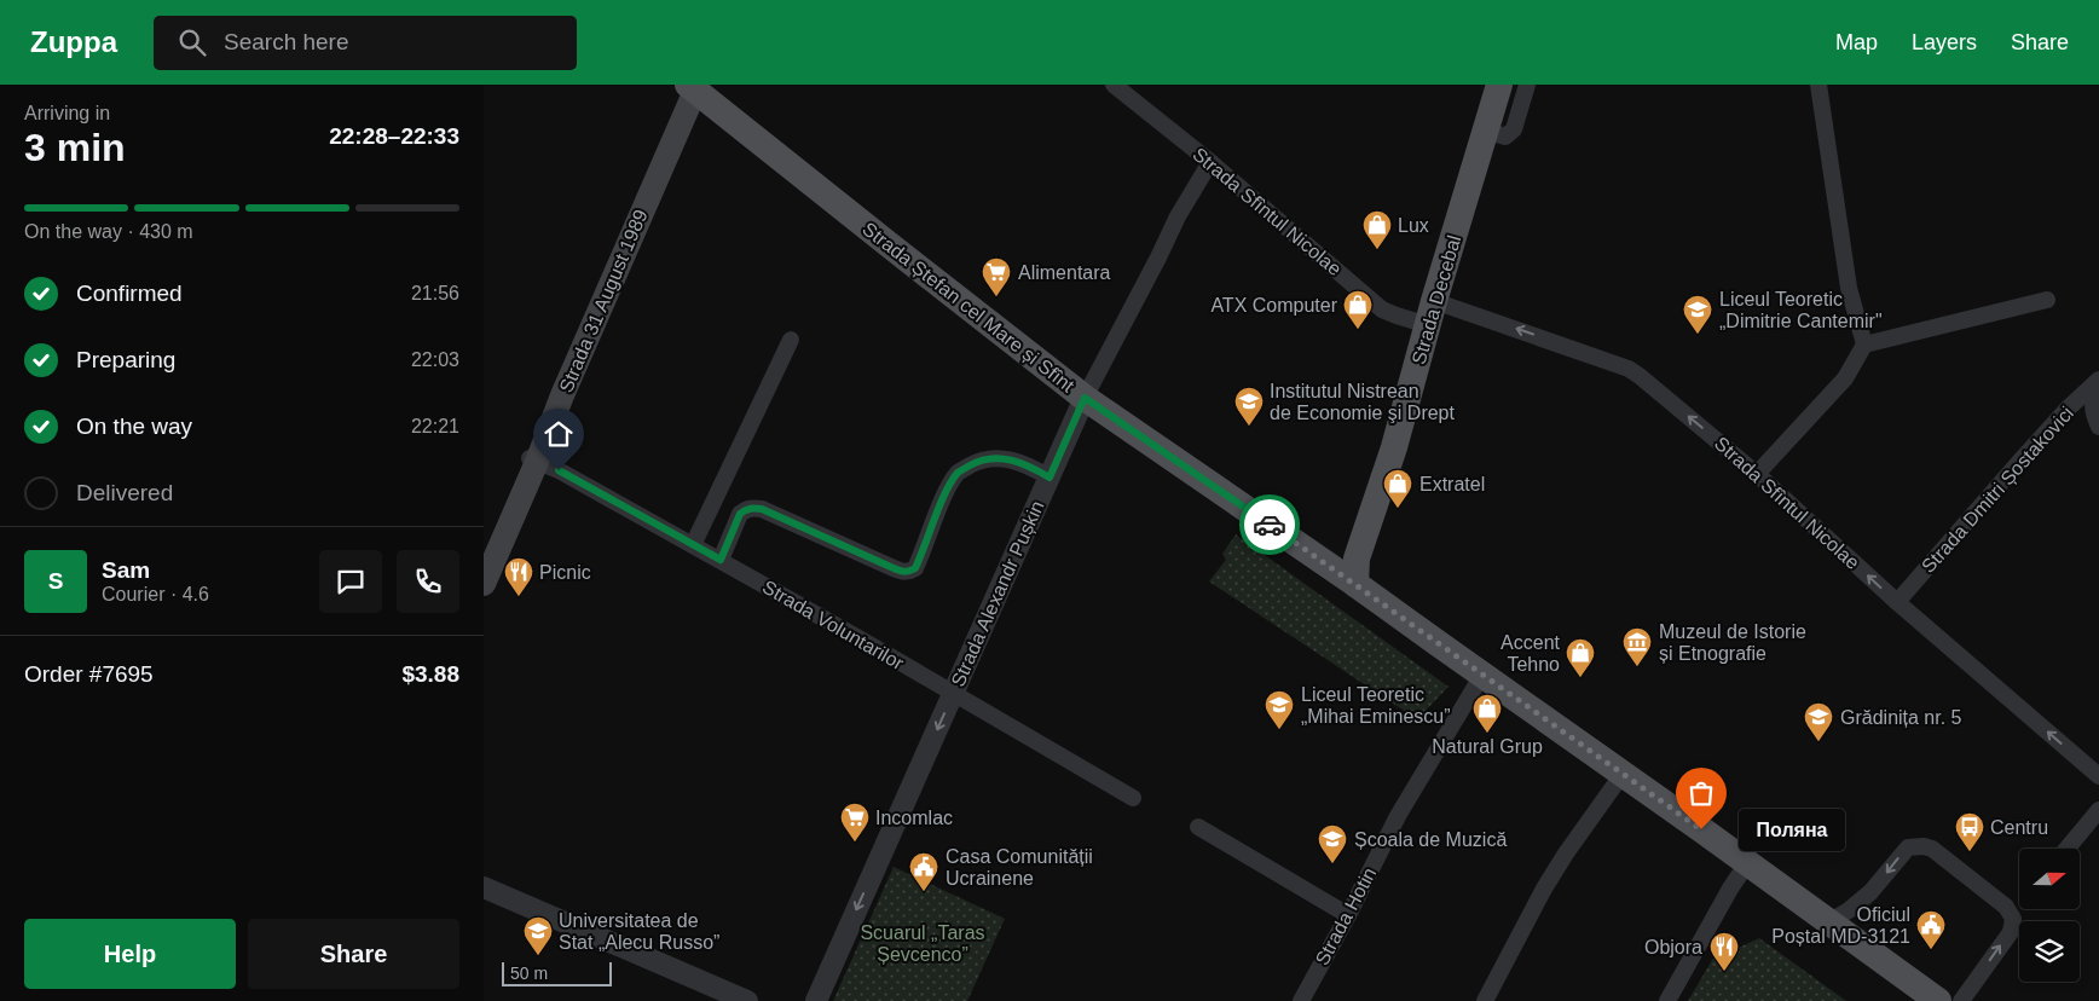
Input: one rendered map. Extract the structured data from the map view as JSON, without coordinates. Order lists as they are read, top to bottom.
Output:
{
  "streets": {
    "main road": ["Strada Decebal", "Strada 31 August 1989", "Strada Ștefan cel Mare și Sfînt"],
    "street": [
      "Strada Sfîntul Nicolae",
      "Strada Dmitri Șostakovici",
      "Strada Alexandr Pușkin",
      "Strada Voluntarilor",
      "Strada Hotin"
    ]
  },
  "crossings": [
    ["Strada Sfîntul Nicolae", "Strada Decebal"],
    ["Strada Sfîntul Nicolae", "Strada Dmitri Șostakovici"],
    ["Strada Sfîntul Nicolae", "Strada Alexandr Pușkin"],
    ["Strada Decebal", "Strada Ștefan cel Mare și Sfînt"],
    ["Strada 31 August 1989", "Strada Ștefan cel Mare și Sfînt"],
    ["Strada 31 August 1989", "Strada Voluntarilor"],
    ["Strada Ștefan cel Mare și Sfînt", "Strada Alexandr Pușkin"],
    ["Strada Ștefan cel Mare și Sfînt", "Strada Hotin"],
    ["Strada Alexandr Pușkin", "Strada Voluntarilor"]
  ],
  "one_way": ["Strada Sfîntul Nicolae", "Strada Alexandr Pușkin"],
  "parks": ["Scuarul „Taras Șevcenco”"],
  "places": {
    "shop": [
      "Lux",
      "ATX Computer",
      "Extratel",
      "Accent Tehno",
      "Natural Grup"
    ],
    "supermarket": ["Alimentara", "Incomlac"],
    "school or university": [
      "Liceul Teoretic „Dimitrie Cantemir\"",
      "Institutul Nistrean de Economie şi Drept",
      "Liceul Teoretic „Mihai Eminescu”",
      "Grădinița nr. 5",
      "Școala de Muzică",
      "Universitatea de Stat „Alecu Russo”"
    ],
    "restaurant": ["Picnic", "Objora"],
    "museum": ["Muzeul de Istorie și Etnografie"],
    "other": ["Поляна"],
    "bus stop": ["Centru"],
    "public building": ["Casa Comunității Ucrainene", "Oficiul Poștal MD-3121"]
  },
  "scale_bar": "50 m",
  "north": "right",
  "page": {
    "header": "Zuppa",
    "search": "Search here",
    "nav": ["Map", "Layers", "Share"],
    "heading": ["3 min", "Arriving in", "22:28–22:33"],
    "panel": [
      "Sam",
      "Courier · 4.6",
      "Order #7695",
      "$3.88"
    ],
    "bar": "On the way · 430 m",
    "list": [
      ["Confirmed", "21:56"],
      ["Preparing", "22:03"],
      ["On the way", "22:21"],
      "Delivered"
    ],
    "round": "S",
    "bubble": "Поляна",
    "buttons": ["Help", "Share"],
    "scale": "50 m"
  }
}
